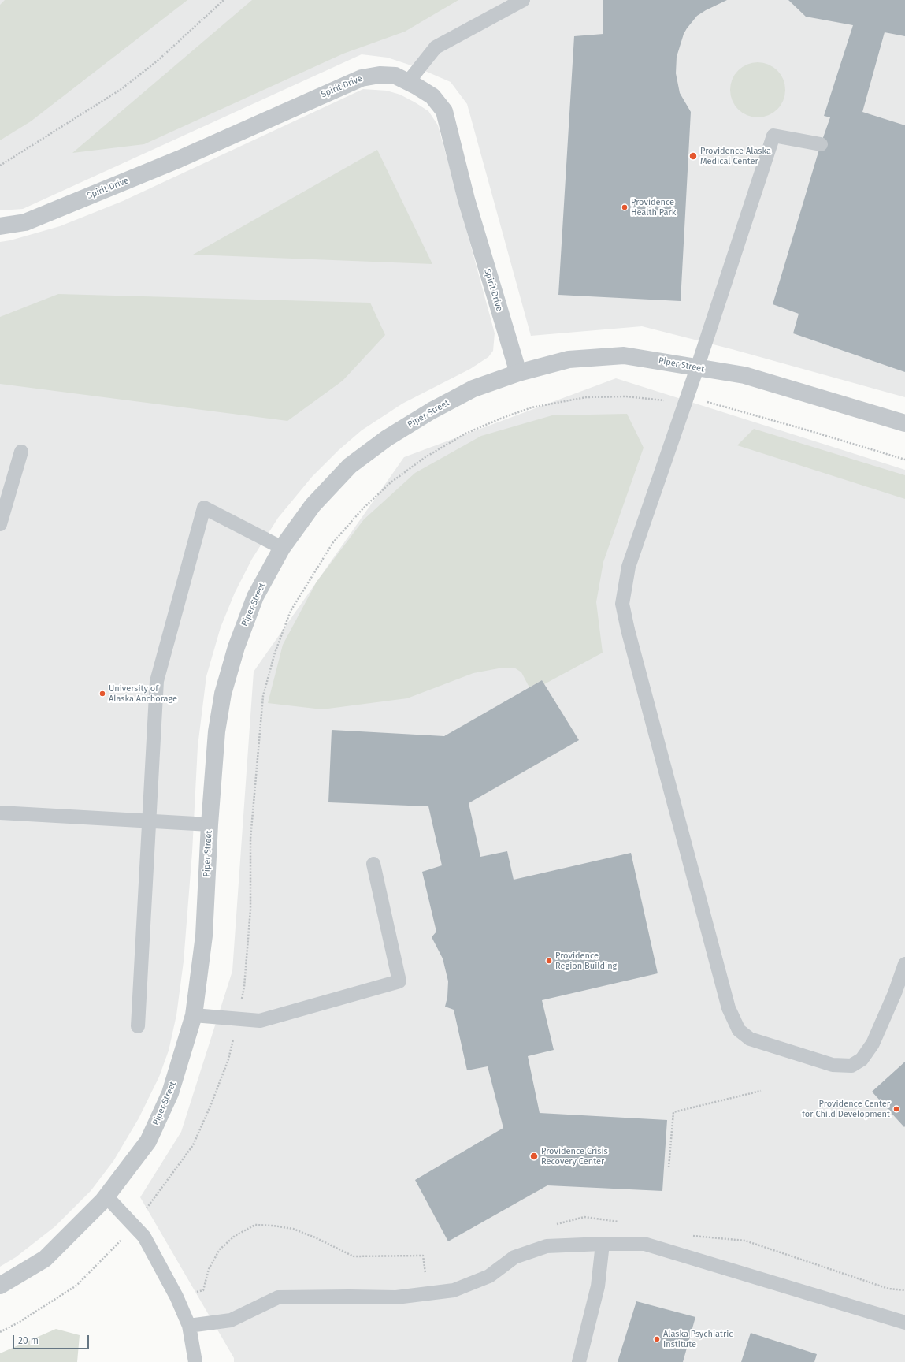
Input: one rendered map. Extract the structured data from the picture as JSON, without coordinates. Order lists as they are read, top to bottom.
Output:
{
  "streets": {
    "street": ["Spirit Drive", "Piper Street"]
  },
  "crossings": [
    ["Spirit Drive", "Piper Street"]
  ],
  "places": [
    "Providence Alaska Medical Center",
    "Providence Health Park",
    "University of Alaska Anchorage",
    "Providence Region Building",
    "Providence Center for Child Development",
    "Providence Crisis Recovery Center",
    "Alaska Psychiatric Institute"
  ],
  "scale_bar": "20 m"
}
